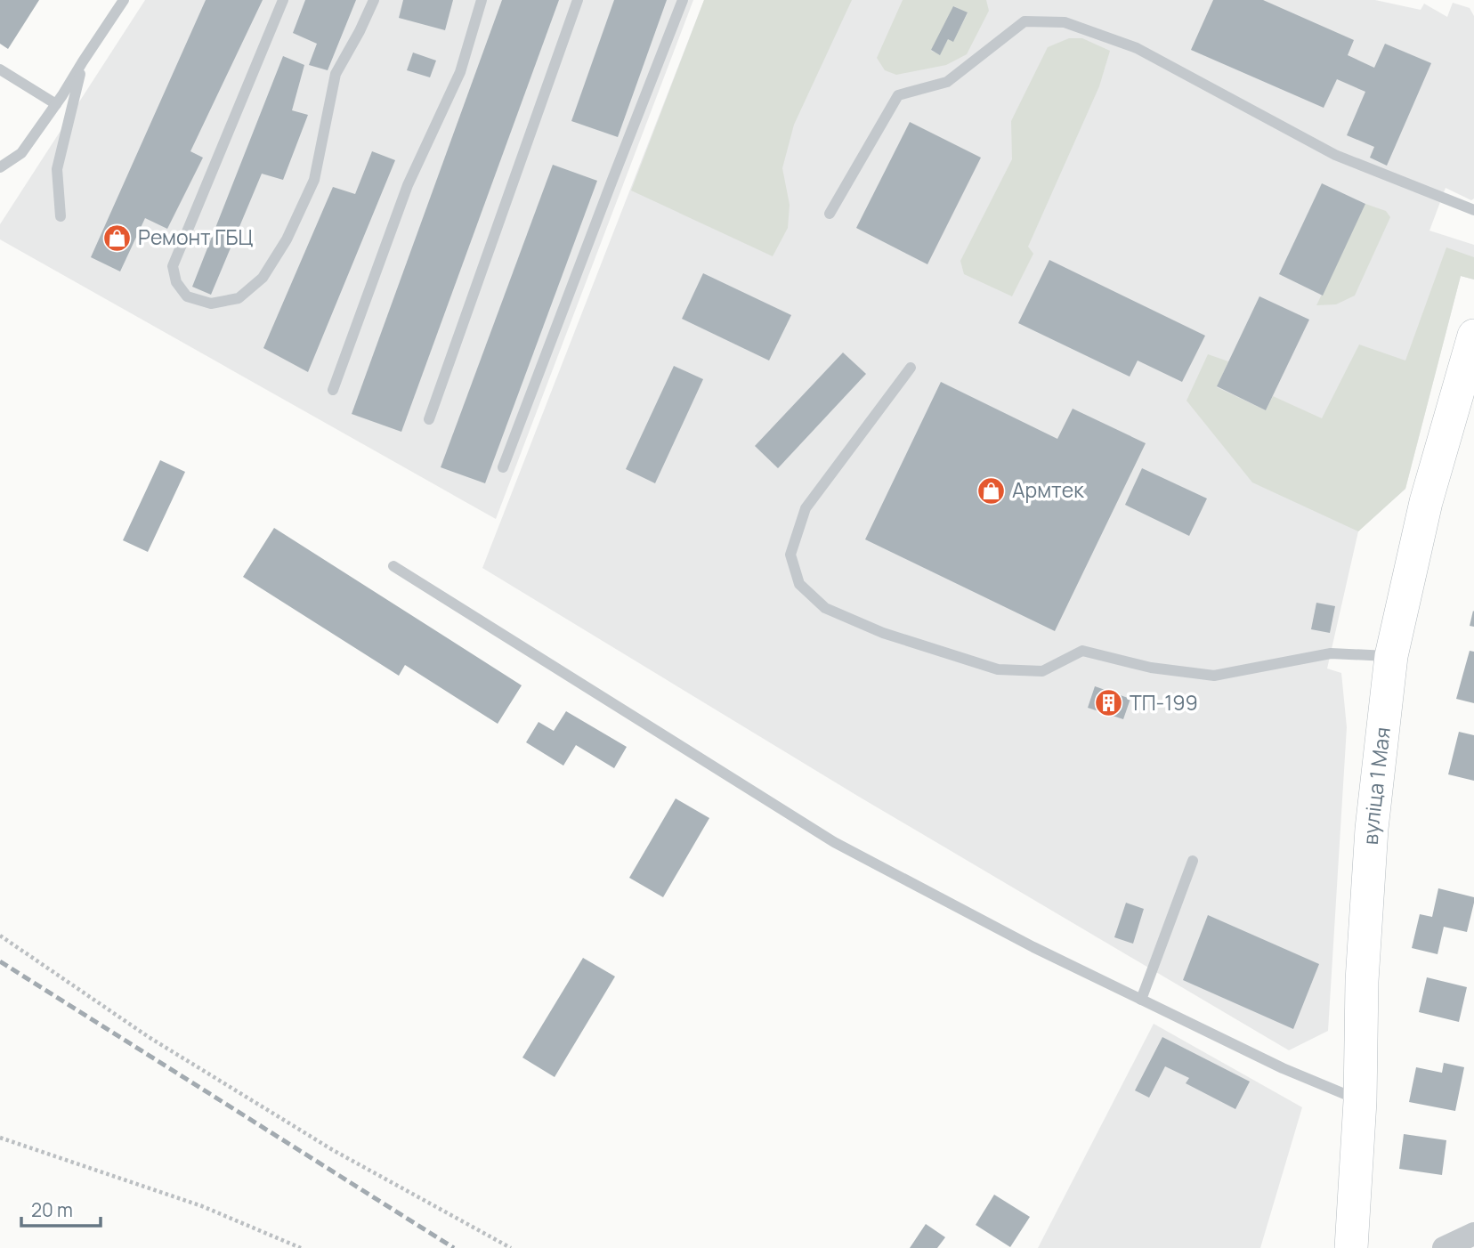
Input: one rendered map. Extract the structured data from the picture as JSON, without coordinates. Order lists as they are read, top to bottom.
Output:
{
  "streets": {
    "street": ["вуліца 1 Мая"]
  },
  "places": {
    "shop": ["Ремонт ГБЦ", "Армтек"],
    "building": ["ТП-199"]
  },
  "scale_bar": "20 m"
}
